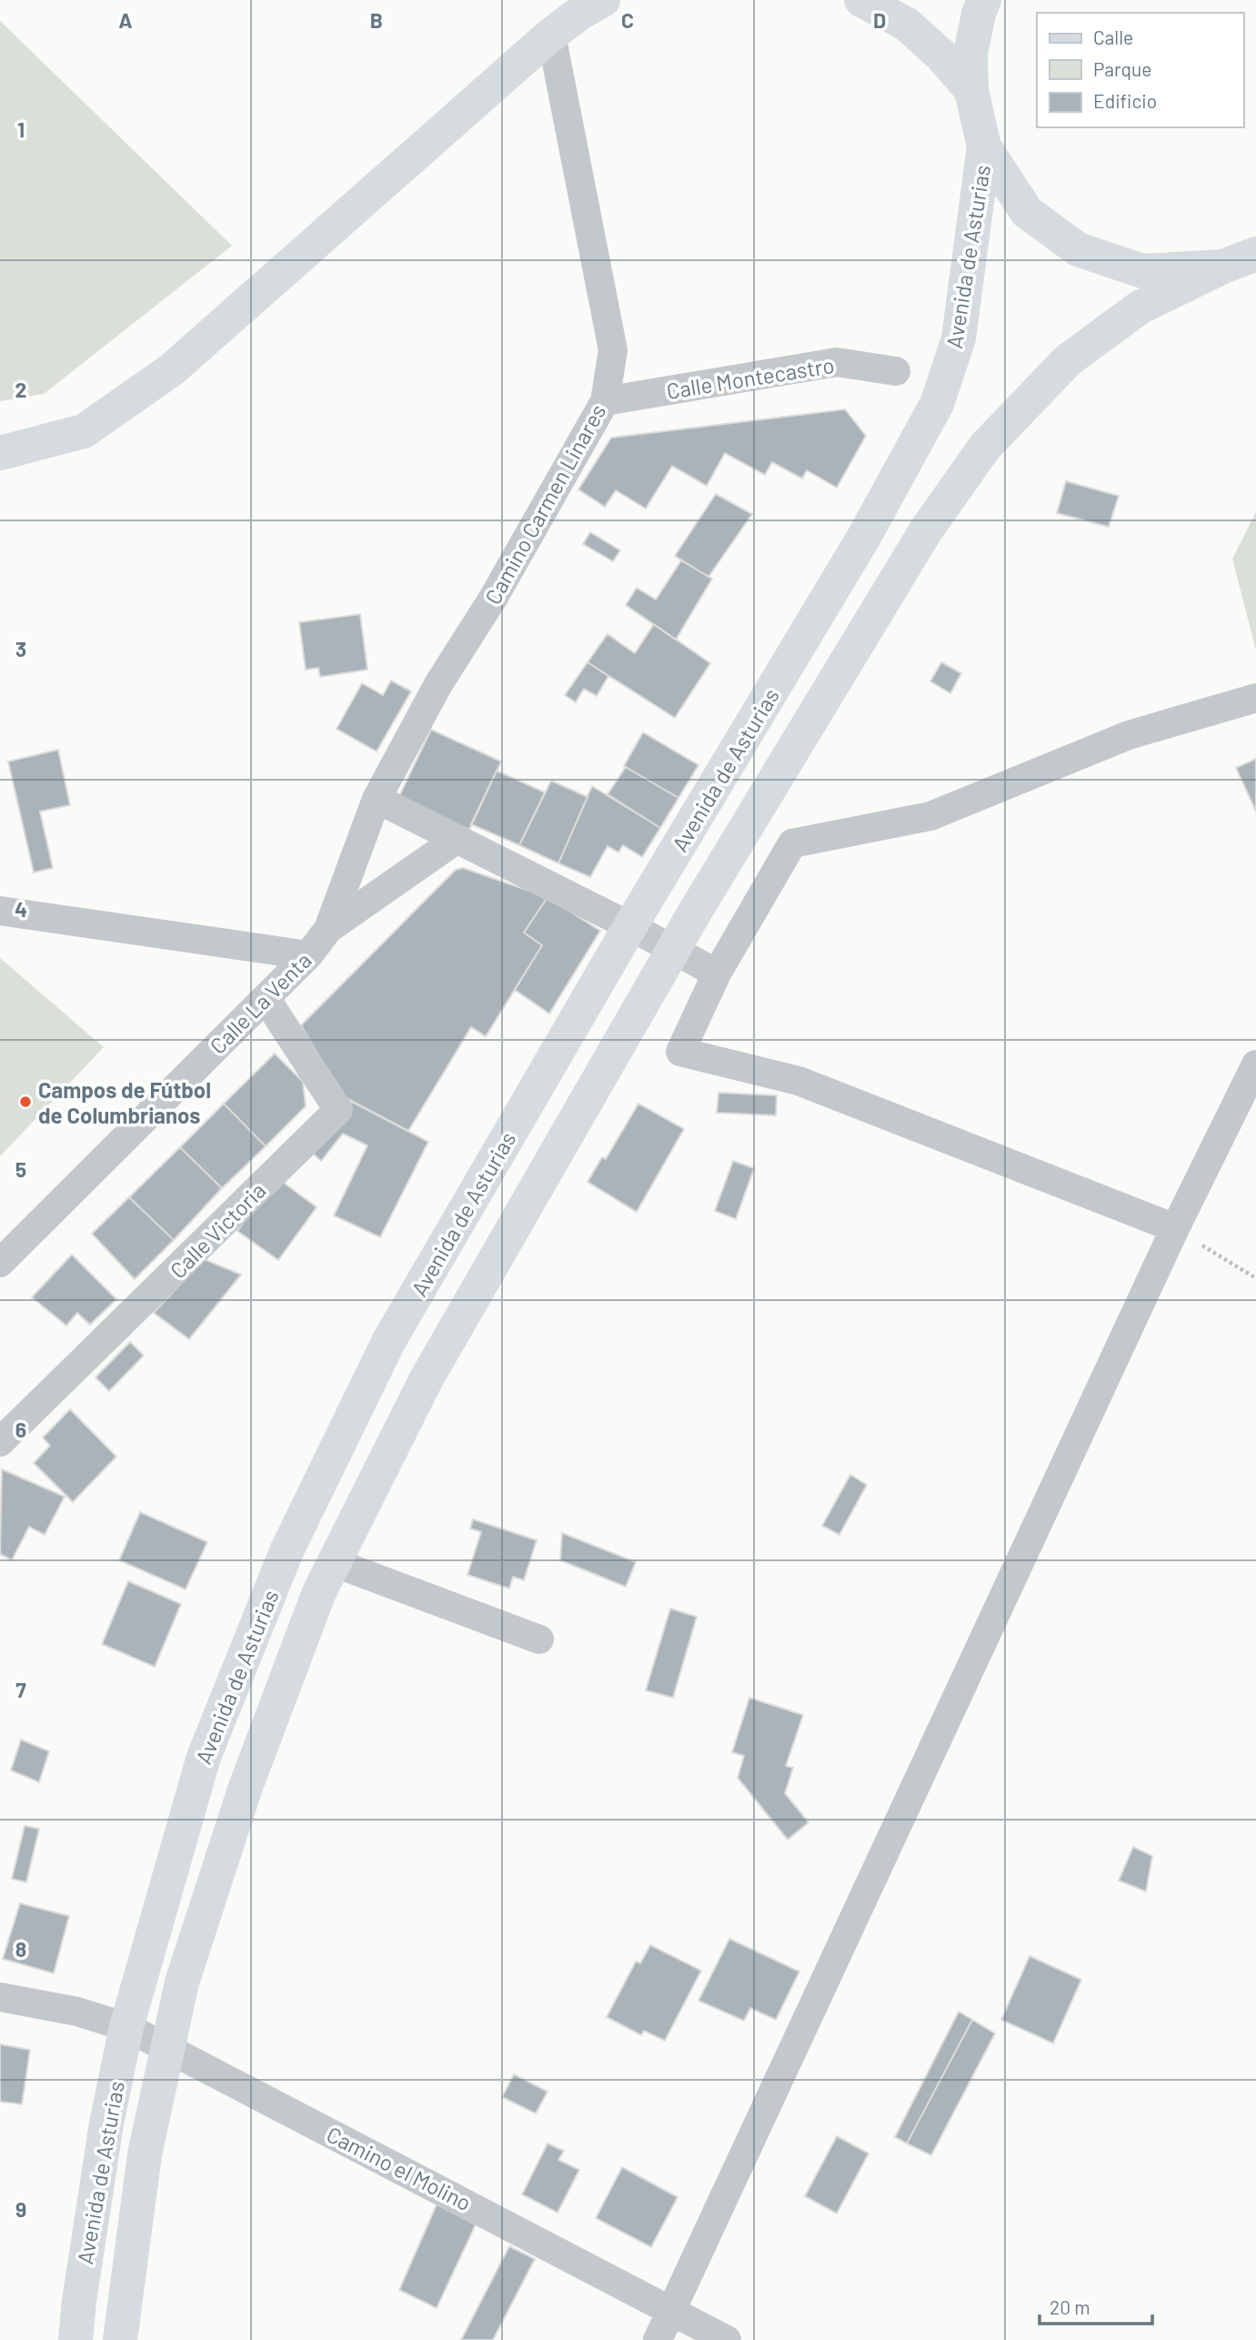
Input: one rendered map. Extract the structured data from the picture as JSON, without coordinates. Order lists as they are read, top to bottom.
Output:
{
  "streets": {
    "main road": ["Avenida de Asturias"],
    "street": [
      "Calle Montecastro",
      "Camino Carmen Linares",
      "Calle La Venta",
      "Calle Victoria",
      "Camino el Molino"
    ]
  },
  "crossings": [
    ["Avenida de Asturias", "Camino el Molino"],
    ["Calle Montecastro", "Camino Carmen Linares"],
    ["Camino Carmen Linares", "Calle La Venta"],
    ["Calle La Venta", "Calle Victoria"]
  ],
  "places": ["Campos de Fútbol de Columbrianos"],
  "legend": ["Calle", "Parque", "Edificio"],
  "scale_bar": "20 m",
  "grid": {
    "columns": [
      "A",
      "B",
      "C",
      "D"
    ],
    "rows": [
      "1",
      "2",
      "3",
      "4",
      "5",
      "6",
      "7",
      "8",
      "9"
    ]
  }
}
